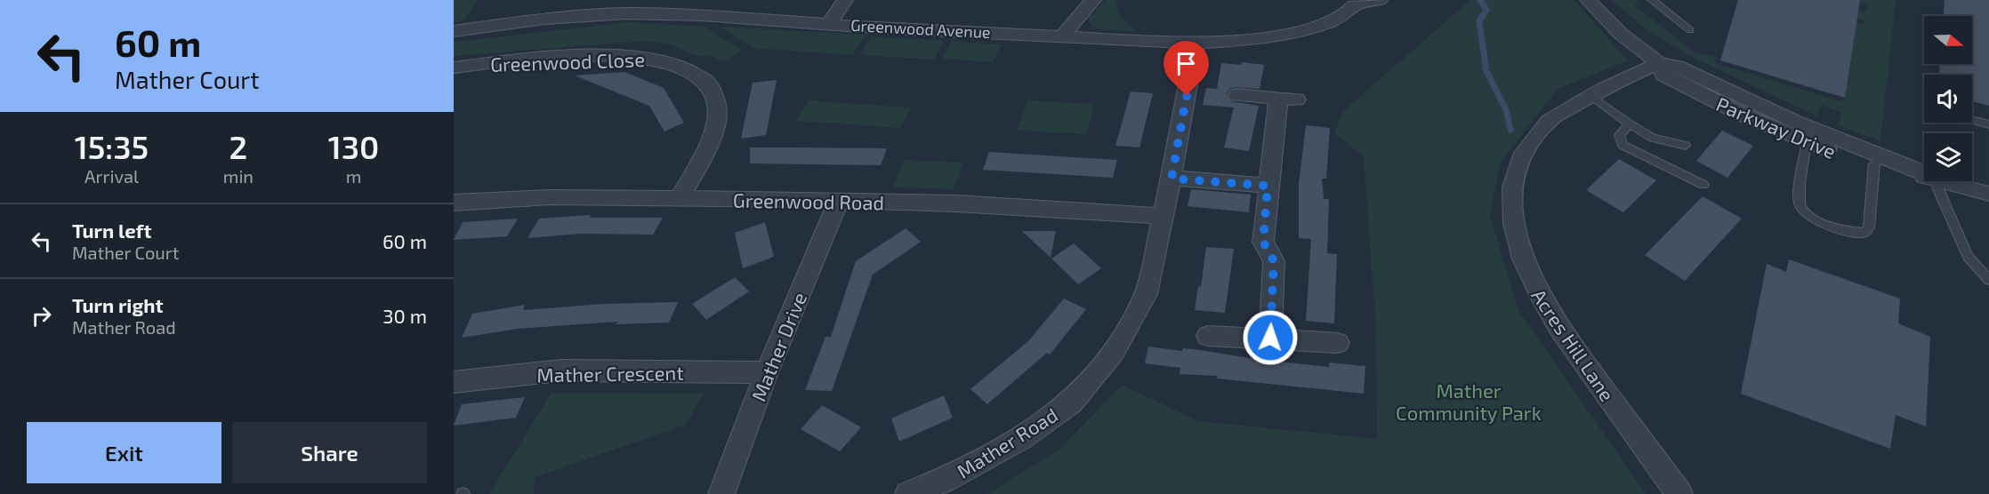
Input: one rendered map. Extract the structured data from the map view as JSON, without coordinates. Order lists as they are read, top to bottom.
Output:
{
  "streets": {
    "street": [
      "Greenwood Avenue",
      "Greenwood Close",
      "Parkway Drive",
      "Greenwood Road",
      "Acres Hill Lane",
      "Mather Drive",
      "Mather Crescent",
      "Mather Road"
    ]
  },
  "crossings": [
    ["Greenwood Avenue", "Mather Road"],
    ["Greenwood Close", "Greenwood Road"],
    ["Parkway Drive", "Acres Hill Lane"],
    ["Greenwood Road", "Mather Drive"],
    ["Greenwood Road", "Mather Road"],
    ["Mather Drive", "Mather Crescent"]
  ],
  "parks": ["Mather Community Park"],
  "north": "right",
  "page": {
    "turn": ["60 m", "Mather Court"],
    "eta": [
      "15:35",
      "Arrival",
      "2",
      "min",
      "130",
      "m"
    ],
    "list": [
      {
        "name": "Turn left",
        "note": "Mather Court",
        "value": "60 m"
      },
      {
        "name": "Turn right",
        "note": "Mather Road",
        "value": "30 m"
      }
    ],
    "buttons": ["Exit", "Share"]
  }
}
